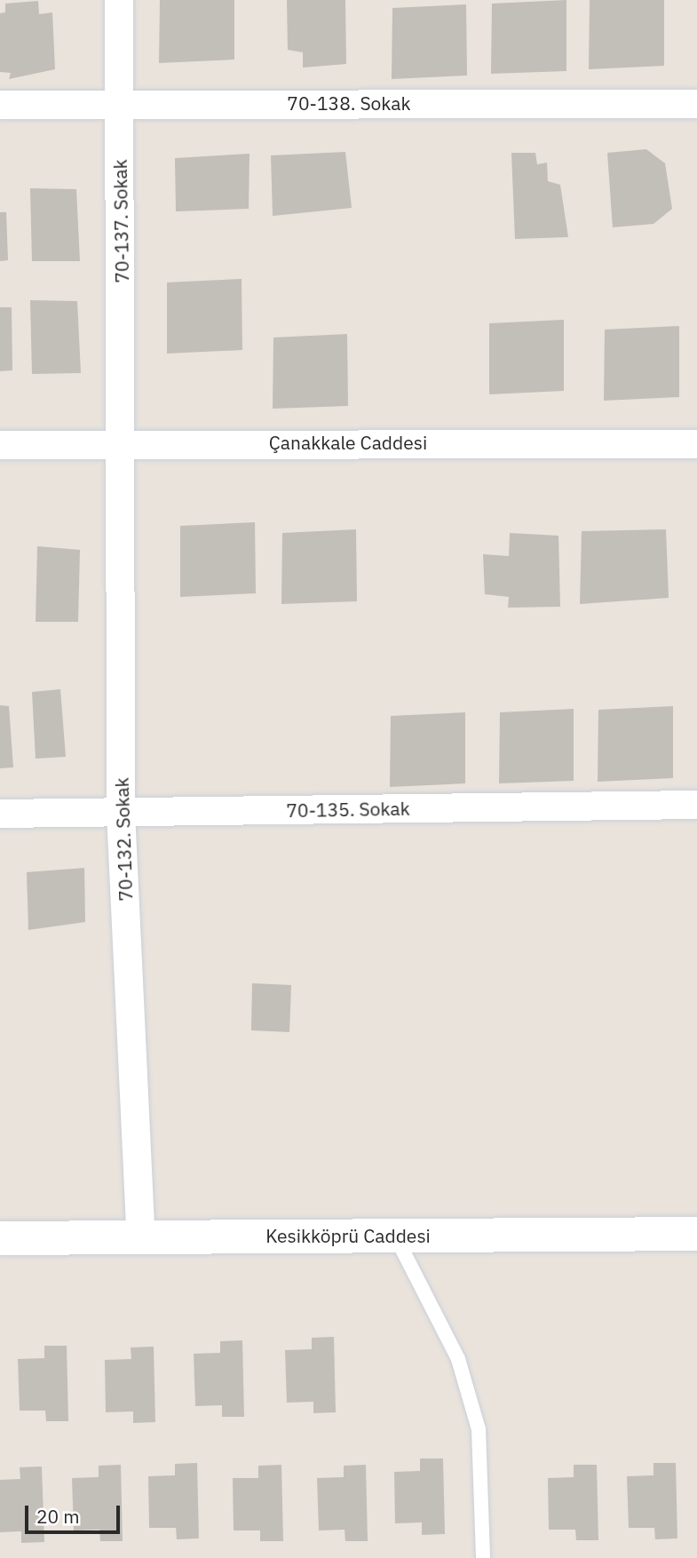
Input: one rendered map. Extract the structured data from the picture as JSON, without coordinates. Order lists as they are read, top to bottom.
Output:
{
  "streets": {
    "street": [
      "70-138. Sokak",
      "70-137. Sokak",
      "Çanakkale Caddesi",
      "70-135. Sokak",
      "70-132. Sokak",
      "Kesikköprü Caddesi"
    ]
  },
  "crossings": [
    ["70-138. Sokak", "70-137. Sokak"],
    ["70-137. Sokak", "Çanakkale Caddesi"],
    ["70-137. Sokak", "70-132. Sokak"],
    ["Çanakkale Caddesi", "70-132. Sokak"],
    ["70-135. Sokak", "70-132. Sokak"],
    ["70-132. Sokak", "Kesikköprü Caddesi"]
  ],
  "scale_bar": "20 m"
}
